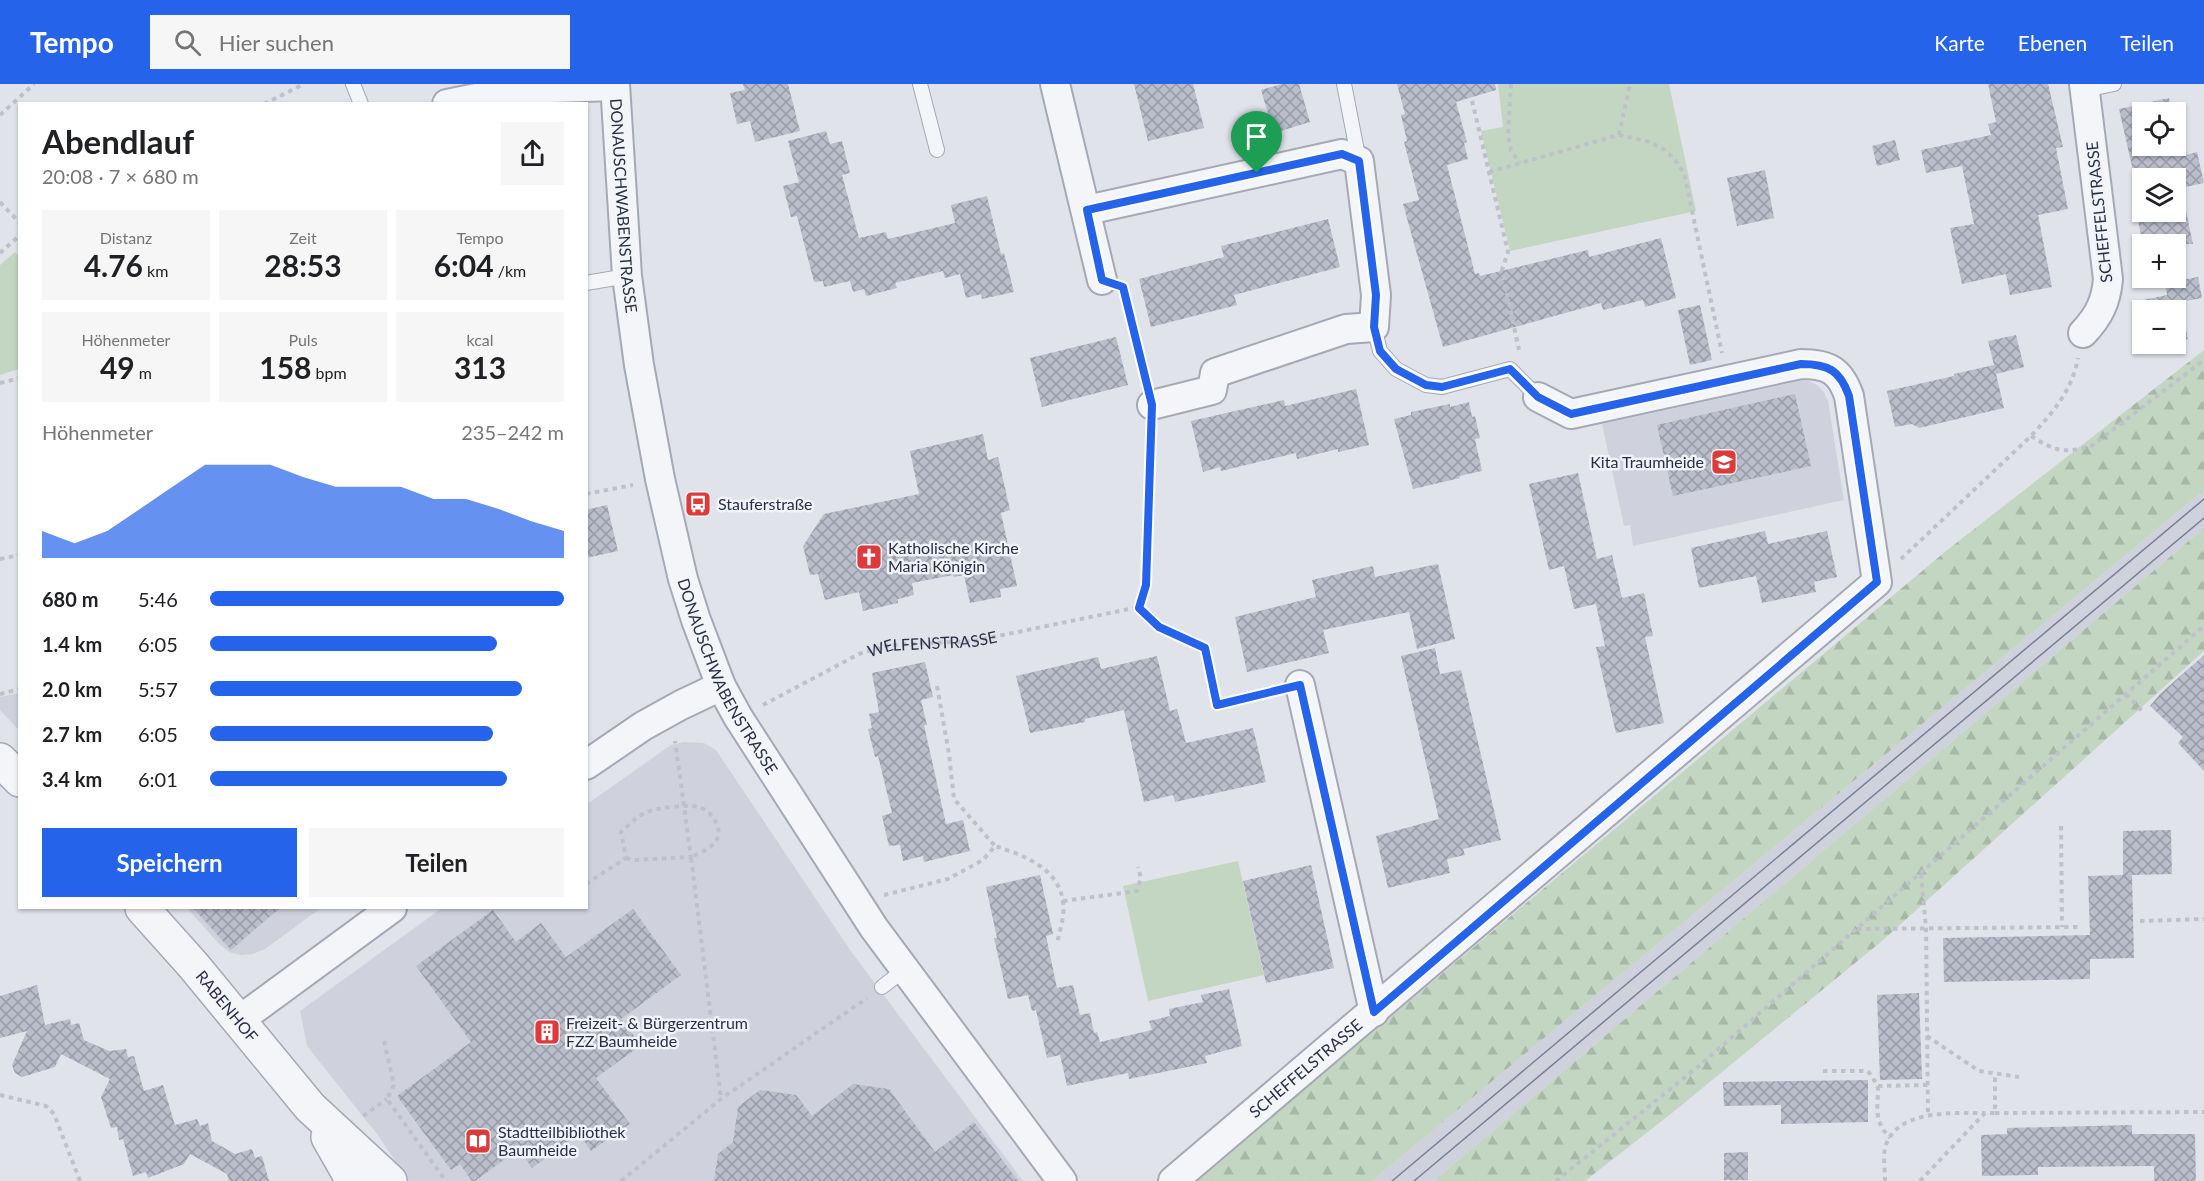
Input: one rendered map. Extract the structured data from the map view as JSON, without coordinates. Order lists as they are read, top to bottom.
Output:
{
  "streets": {
    "street": ["DONAUSCHWABENSTRASSE", "SCHEFFELSTRASSE", "RABENHOF"],
    "path": ["WELFENSTRASSE"]
  },
  "crossings": [
    ["DONAUSCHWABENSTRASSE", "WELFENSTRASSE"]
  ],
  "places": {
    "school or university": ["Kita Traumheide"],
    "bus stop": ["Stauferstraße"],
    "church": ["Katholische Kirche Maria Königin"],
    "building": ["Freizeit- & Bürgerzentrum FZZ Baumheide"],
    "library": ["Stadtteilbibliothek Baumheide"]
  },
  "page": {
    "header": "Tempo",
    "search": "Hier suchen",
    "nav": ["Karte", "Ebenen", "Teilen"],
    "map_buttons": ["+", "−"],
    "heading": ["Abendlauf", "20:08 · 7 × 680 m"],
    "stats": [
      ["Distanz", "4.76 km"],
      ["Zeit", "28:53"],
      ["Tempo", "6:04 /km"],
      ["Höhenmeter", "49 m"],
      ["Puls", "158 bpm"],
      ["kcal", "313"]
    ],
    "chart": ["Höhenmeter", "235–242 m"],
    "list": [
      {
        "name": "680 m",
        "note": "5:46"
      },
      {
        "name": "1.4 km",
        "note": "6:05"
      },
      {
        "name": "2.0 km",
        "note": "5:57"
      },
      {
        "name": "2.7 km",
        "note": "6:05"
      },
      {
        "name": "3.4 km",
        "note": "6:01"
      }
    ],
    "buttons": ["Speichern", "Teilen"]
  }
}
